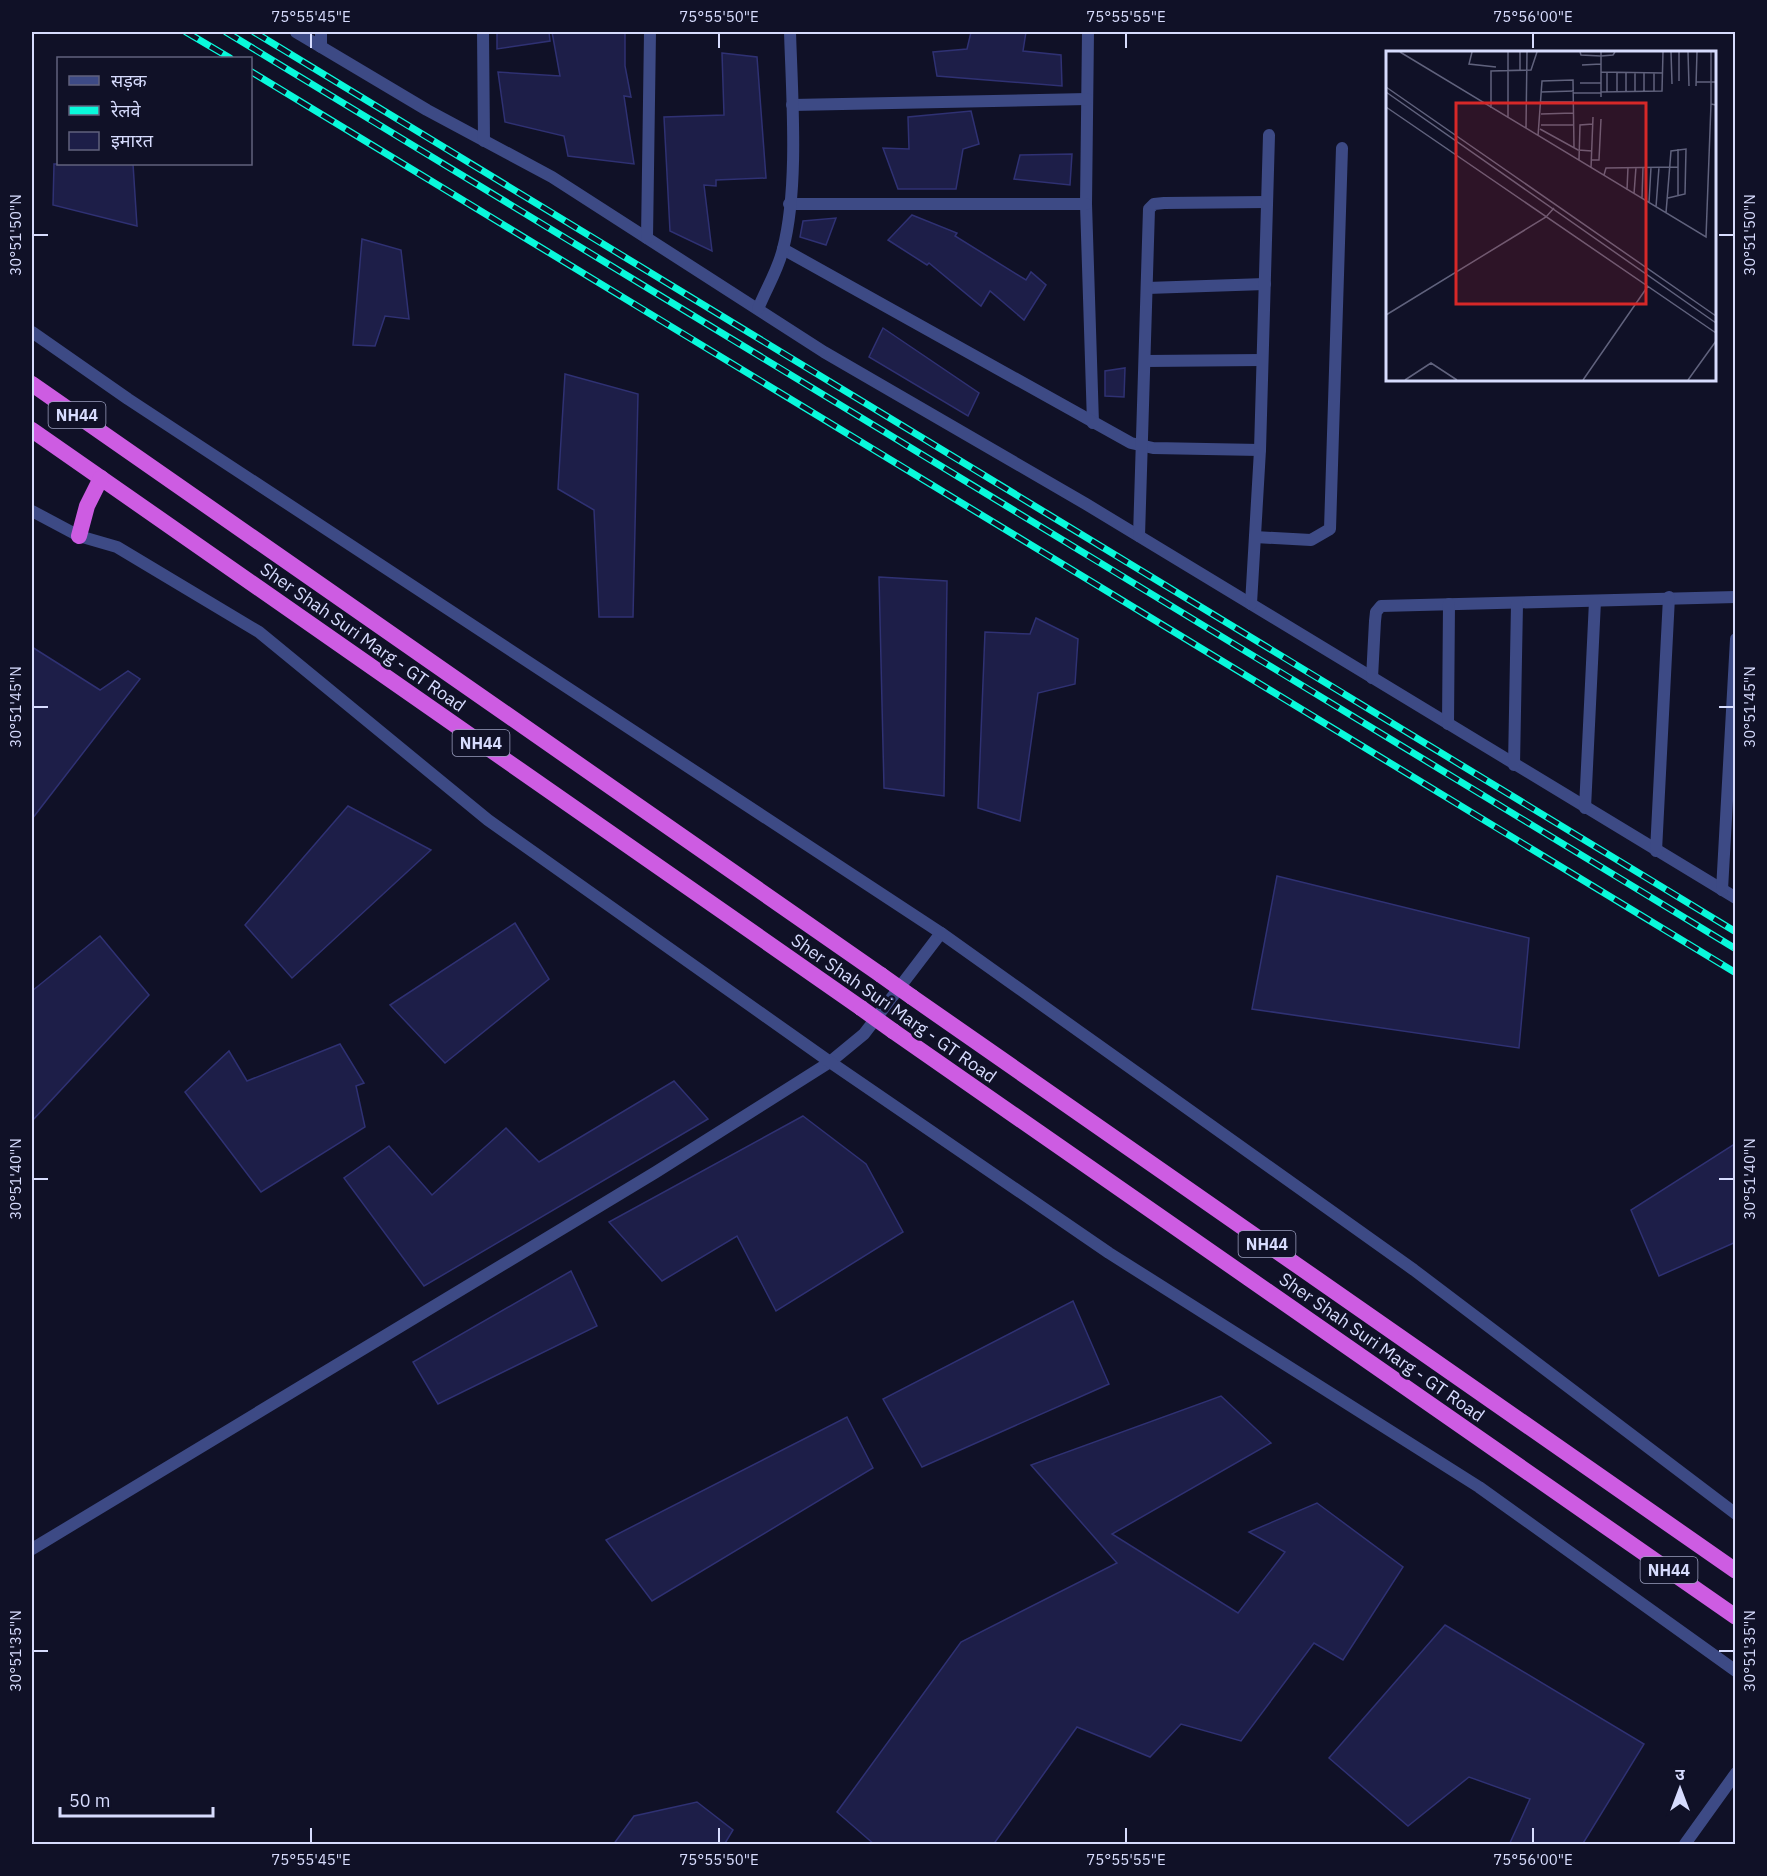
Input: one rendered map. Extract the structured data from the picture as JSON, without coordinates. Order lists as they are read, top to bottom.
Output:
{
  "streets": {
    "highway": ["NH44", "Sher Shah Suri Marg - GT Road"]
  },
  "legend": ["सड़क", "रेलवे", "इमारत"],
  "scale_bar": "50 m",
  "north": "top",
  "coordinates": [
    "75°55'45\"E",
    "75°55'50\"E",
    "75°55'55\"E",
    "75°56'00\"E",
    "30°51'50\"N",
    "30°51'45\"N",
    "30°51'40\"N",
    "30°51'35\"N"
  ]
}
